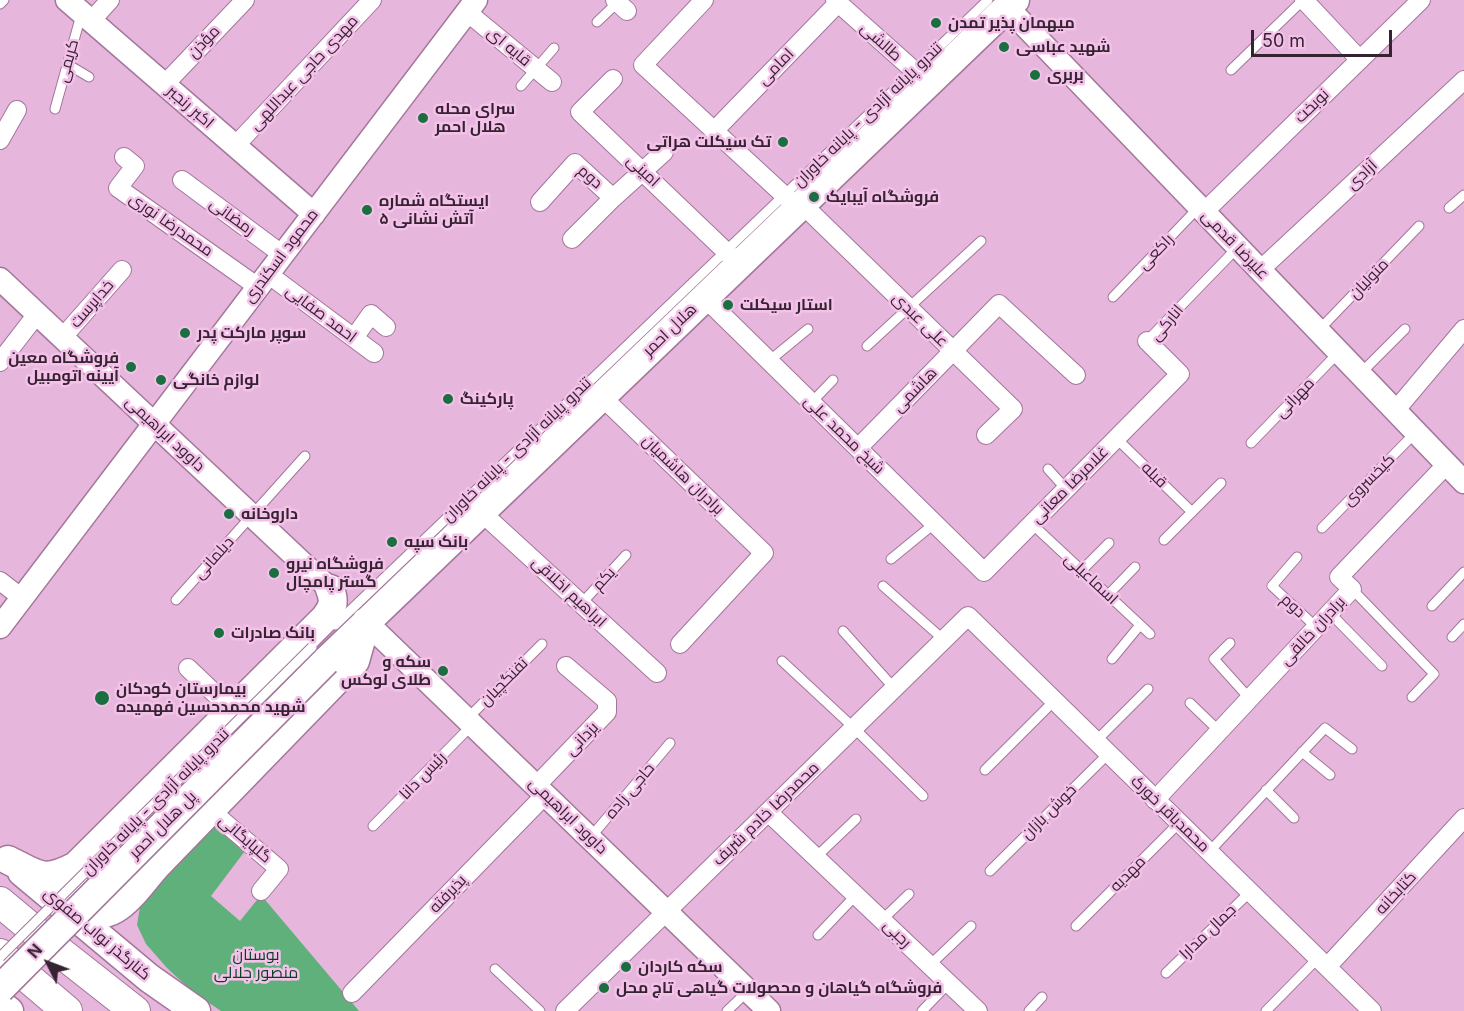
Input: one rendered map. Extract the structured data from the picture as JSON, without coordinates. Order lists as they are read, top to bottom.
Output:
{
  "streets": {
    "main road": ["هلال احمر", "پل هلال احمر", "کنارگذر نواب صفوی"],
    "street": [
      "مؤذن",
      "طالشی",
      "قایه ای",
      "امامی",
      "مهدی حاجی عبداللهی",
      "نوبخت",
      "اکبر رنجبر",
      "امینی",
      "آزادی",
      "دوم",
      "رمضانی",
      "محمدرضا نوری",
      "علیرضا قدمی",
      "محمود اسکندری",
      "خداپرست",
      "احمد صفایی",
      "علی عبدی",
      "انارکی",
      "هاشمی",
      "داوود ابراهیمی",
      "شیخ محمد علی",
      "برادران هاشمیان",
      "غلامرضا معانی",
      "ابراهیم اخلاقی",
      "برادران خالقی",
      "یزدانی",
      "محمدرضا خادم شریف",
      "محمدباقر خورک",
      "گلپایگانی",
      "کتابخانه",
      "پذیرفته",
      "رجبی"
    ],
    "lane": [
      "کریمی",
      "تندرو پایانه آزادی - پایانه خاوران",
      "راکعی",
      "متولیان",
      "مهرانی",
      "قبله",
      "کیخسروی",
      "دیلمانی",
      "یکم",
      "اسماعیلی",
      "تفنگچیان",
      "رئیس دانا",
      "حاجی زاده",
      "خوش بازان",
      "مهدیه",
      "جمال مدارا"
    ]
  },
  "crossings": [
    ["مؤذن", "اکبر رنجبر"],
    ["طالشی", "امامی"],
    ["طالشی", "هلال احمر"],
    ["قایه ای", "محمود اسکندری"],
    ["کریمی", "اکبر رنجبر"],
    ["مهدی حاجی عبداللهی", "اکبر رنجبر"],
    ["نوبخت", "علیرضا قدمی"],
    ["نوبخت", "راکعی"],
    ["اکبر رنجبر", "محمود اسکندری"],
    ["تندرو پایانه آزادی - پایانه خاوران", "امینی"],
    ["تندرو پایانه آزادی - پایانه خاوران", "هلال احمر"],
    ["تندرو پایانه آزادی - پایانه خاوران", "پل هلال احمر"],
    ["امینی", "دوم"],
    ["امینی", "هلال احمر"],
    ["آزادی", "علیرضا قدمی"],
    ["دوم", "برادران خالقی"],
    ["رمضانی", "محمود اسکندری"],
    ["محمدرضا نوری", "محمود اسکندری"],
    ["محمدرضا نوری", "احمد صفایی"],
    ["علیرضا قدمی", "راکعی"],
    ["علیرضا قدمی", "متولیان"],
    ["علیرضا قدمی", "انارکی"],
    ["علیرضا قدمی", "هلال احمر"],
    ["علیرضا قدمی", "مهرانی"],
    ["علیرضا قدمی", "کیخسروی"],
    ["علیرضا قدمی", "برادران خالقی"],
    ["محمود اسکندری", "احمد صفایی"],
    ["محمود اسکندری", "داوود ابراهیمی"],
    ["خداپرست", "داوود ابراهیمی"],
    ["علی عبدی", "هلال احمر"],
    ["علی عبدی", "هاشمی"],
    ["انارکی", "غلامرضا معانی"],
    ["هلال احمر", "داوود ابراهیمی"],
    ["هلال احمر", "شیخ محمد علی"],
    ["هلال احمر", "برادران هاشمیان"],
    ["هلال احمر", "ابراهیم اخلاقی"],
    ["هلال احمر", "پل هلال احمر"],
    ["هاشمی", "شیخ محمد علی"],
    ["داوود ابراهیمی", "دیلمانی"],
    ["داوود ابراهیمی", "تفنگچیان"],
    ["داوود ابراهیمی", "یزدانی"],
    ["داوود ابراهیمی", "رئیس دانا"],
    ["داوود ابراهیمی", "حاجی زاده"],
    ["داوود ابراهیمی", "محمدرضا خادم شریف"],
    ["داوود ابراهیمی", "پذیرفته"],
    ["شیخ محمد علی", "غلامرضا معانی"],
    ["قبله", "غلامرضا معانی"],
    ["غلامرضا معانی", "اسماعیلی"],
    ["یکم", "ابراهیم اخلاقی"],
    ["برادران خالقی", "محمدباقر خورک"],
    ["تفنگچیان", "رئیس دانا"],
    ["یزدانی", "پذیرفته"],
    ["خوش بازان", "محمدباقر خورک"],
    ["محمدرضا خادم شریف", "محمدباقر خورک"],
    ["محمدرضا خادم شریف", "رجبی"],
    ["محمدباقر خورک", "مهدیه"],
    ["محمدباقر خورک", "کتابخانه"],
    ["محمدباقر خورک", "جمال مدارا"]
  ],
  "parks": ["بوستان منصور جلالی"],
  "places": [
    "میهمان پذیر تمدن",
    "شهید عباسی",
    "بربری",
    "سرای محله هلال احمر",
    "تک سیکلت هراتی",
    "فروشگاه آیبایک",
    "ایستگاه شماره ۵ آتش نشانی",
    "استار سیکلت",
    "سوپر مارکت پدر",
    "فروشگاه معین آیینه اتومبیل",
    "لوازم خانگی",
    "پارکینگ",
    "داروخانه",
    "بانک سپه",
    "فروشگاه نیرو گستر پامچال",
    "بانک صادرات",
    "سکه و طلای لوکس",
    "بیمارستان کودکان شهید محمدحسین فهمیده",
    "سکه کاردان",
    "فروشگاه گیاهان و محصولات گیاهی تاج محل"
  ],
  "scale_bar": "50 m",
  "north": "top left"
}
